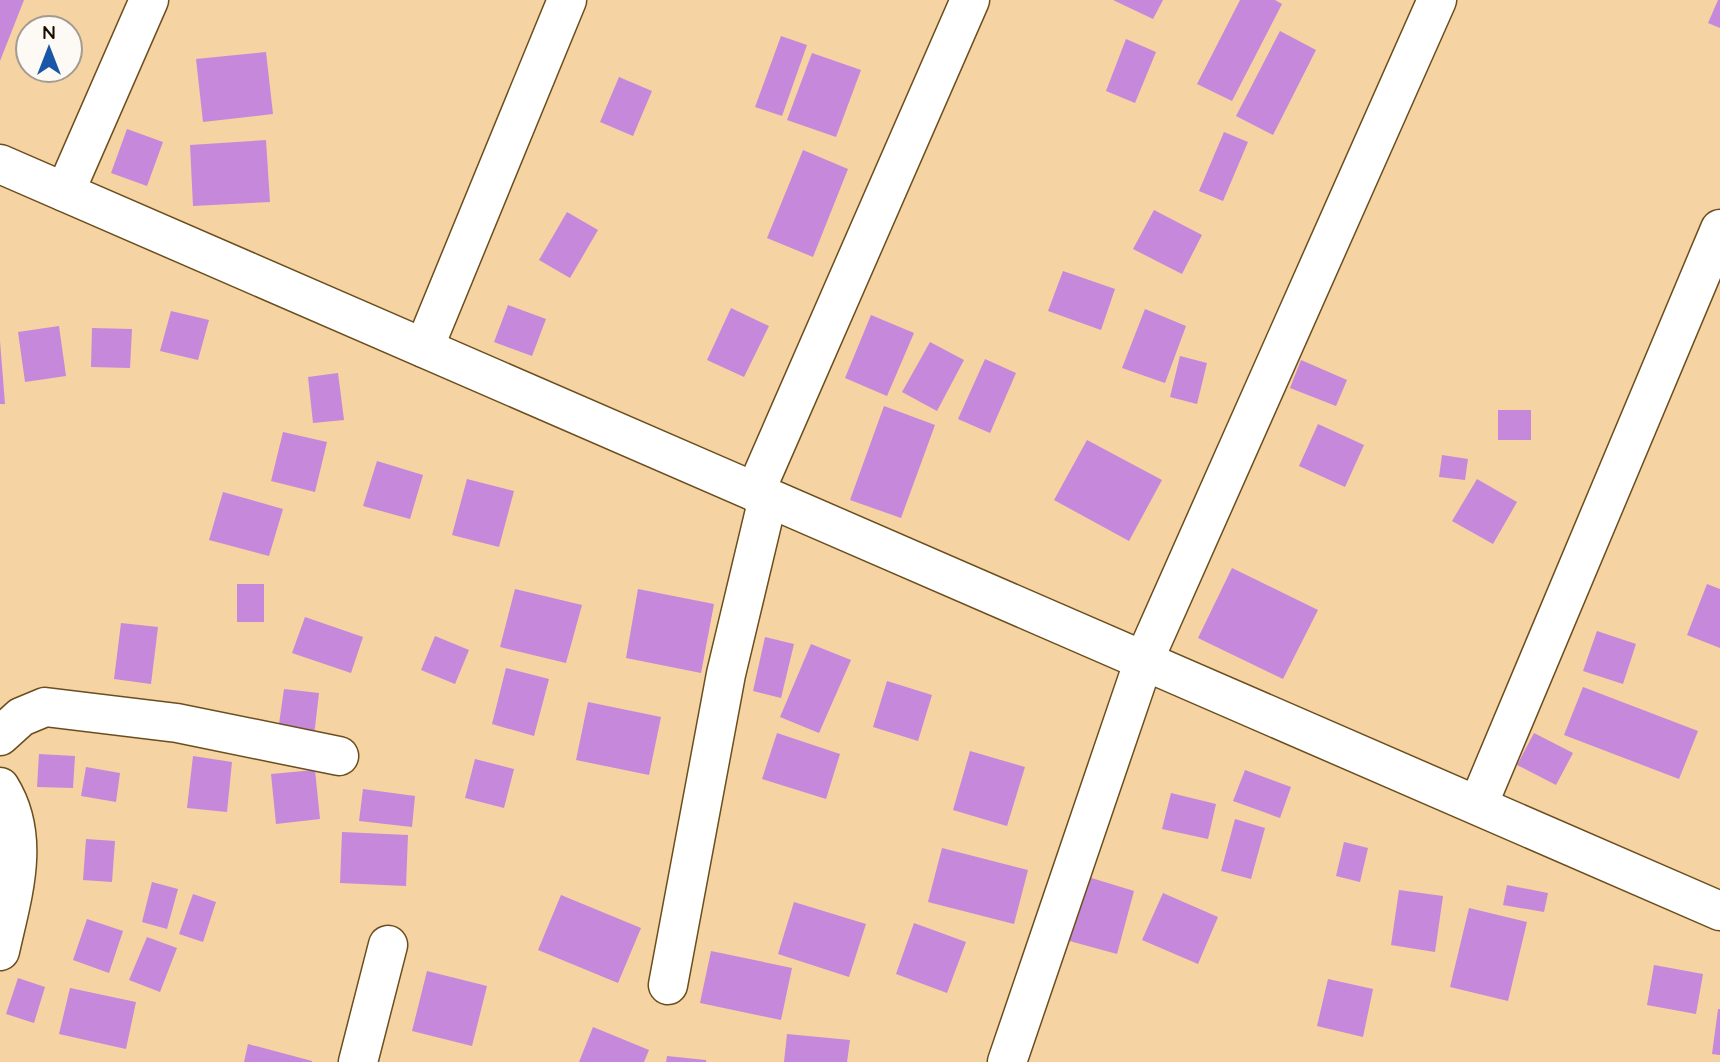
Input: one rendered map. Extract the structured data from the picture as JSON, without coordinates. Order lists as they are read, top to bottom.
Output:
{
  "north": "top"
}
